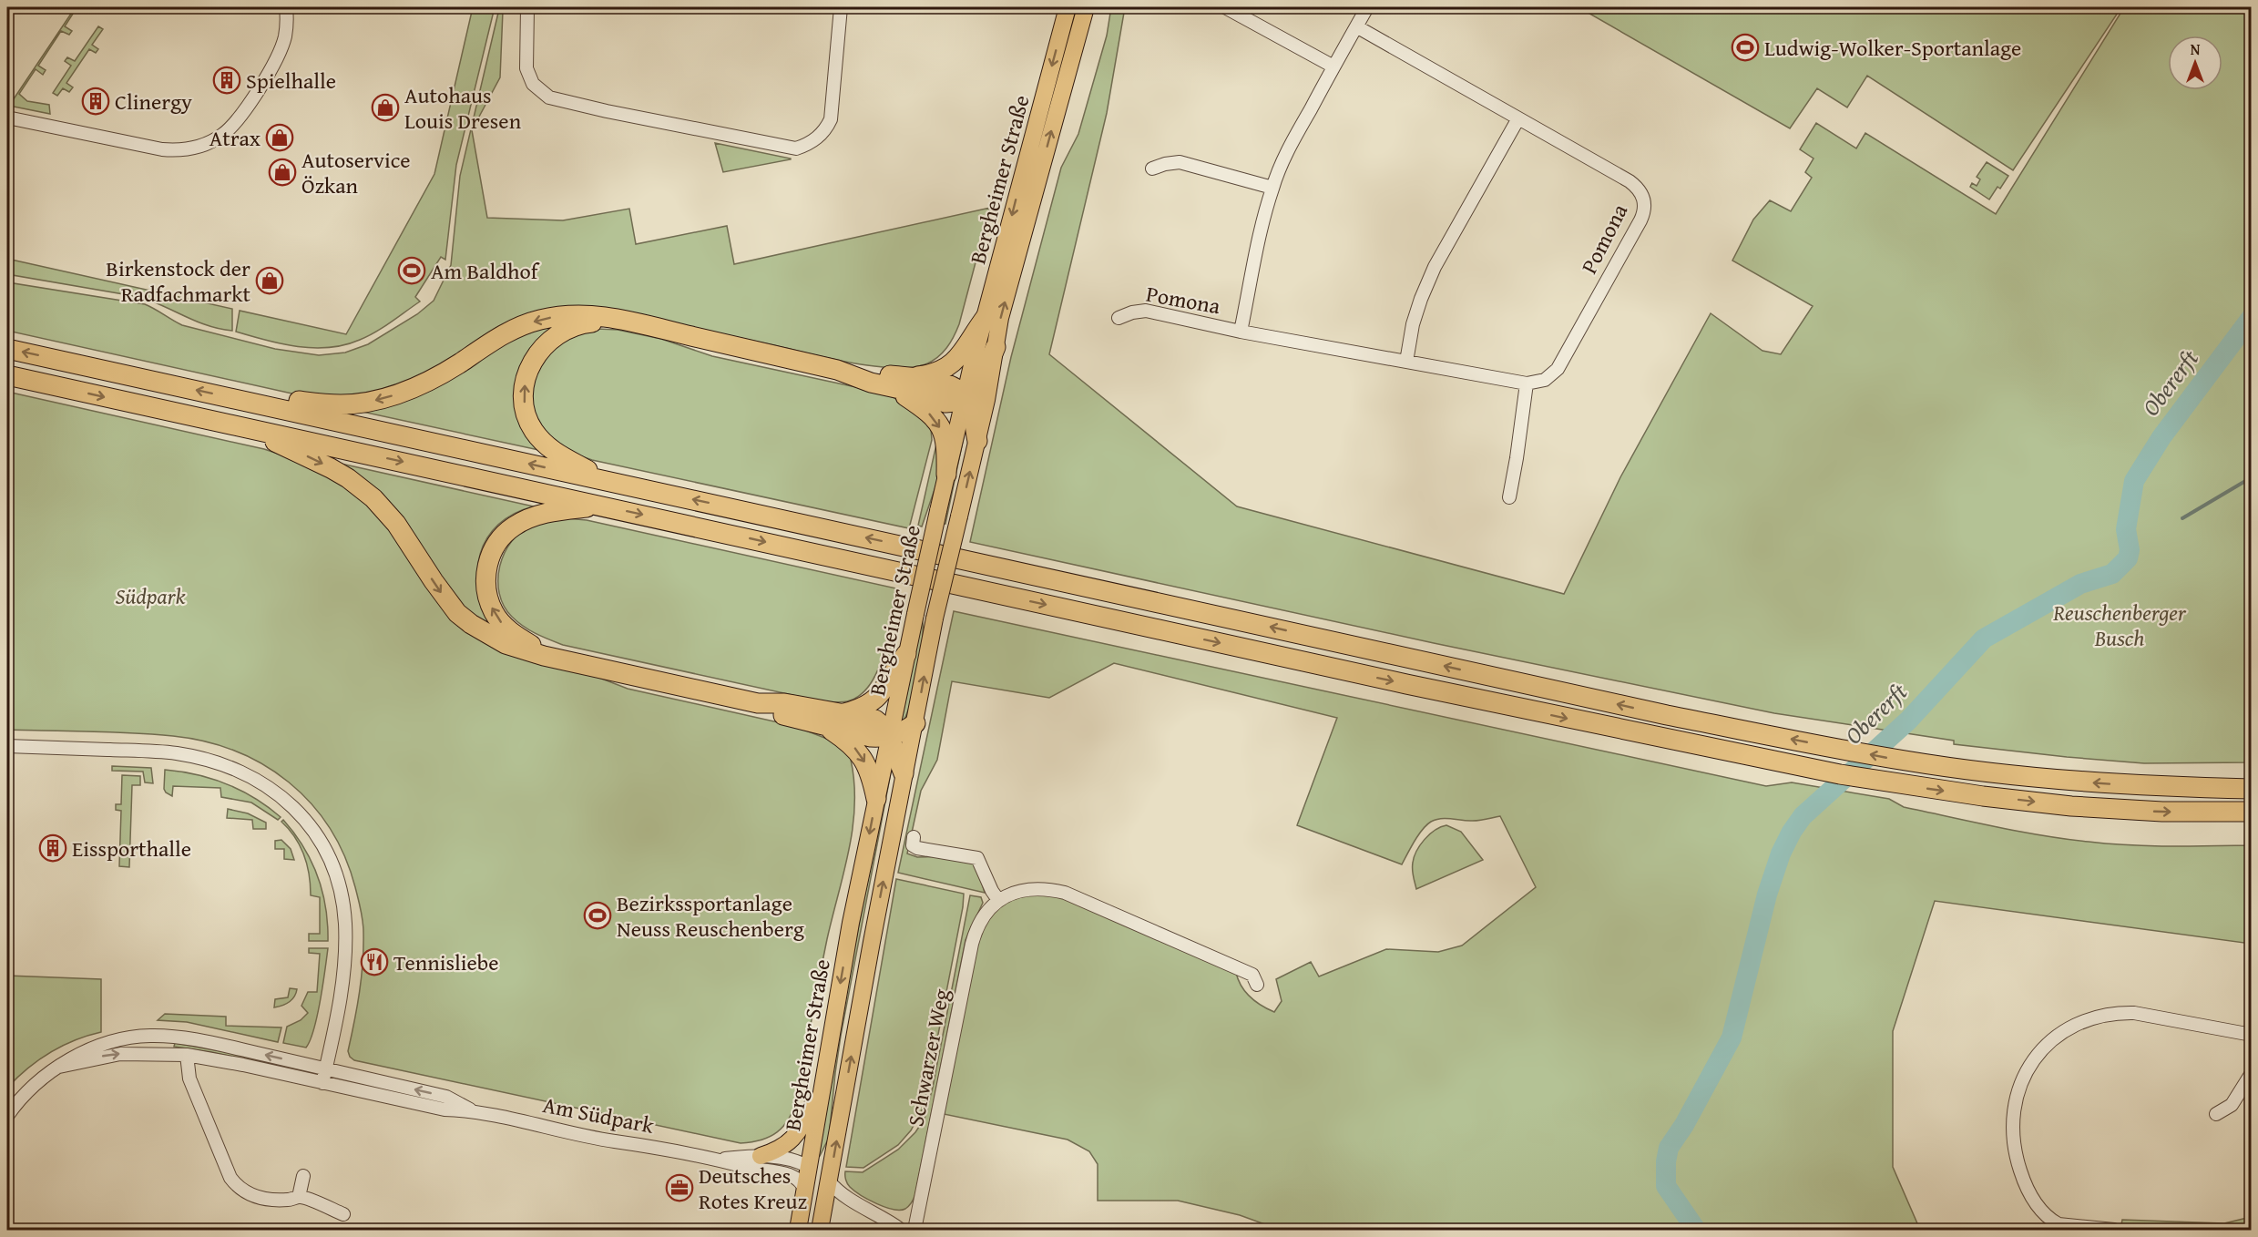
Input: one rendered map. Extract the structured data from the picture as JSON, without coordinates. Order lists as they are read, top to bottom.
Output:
{
  "streets": {
    "main road": ["Bergheimer Straße"],
    "street": ["Pomona", "Schwarzer Weg", "Am Südpark"]
  },
  "crossings": [
    ["Bergheimer Straße", "Am Südpark"]
  ],
  "water": ["Obererft"],
  "parks": ["Südpark", "Reuschenberger Busch"],
  "places": {
    "sports": ["Ludwig-Wolker-Sportanlage", "Am Baldhof", "Bezirkssportanlage Neuss Reuschenberg"],
    "building": ["Spielhalle", "Clinergy", "Eissporthalle"],
    "shop": [
      "Autohaus Louis Dresen",
      "Atrax",
      "Autoservice Özkan",
      "Birkenstock der Radfachmarkt"
    ],
    "restaurant": ["Tennisliebe"],
    "office": ["Deutsches Rotes Kreuz"]
  },
  "north": "top"
}
